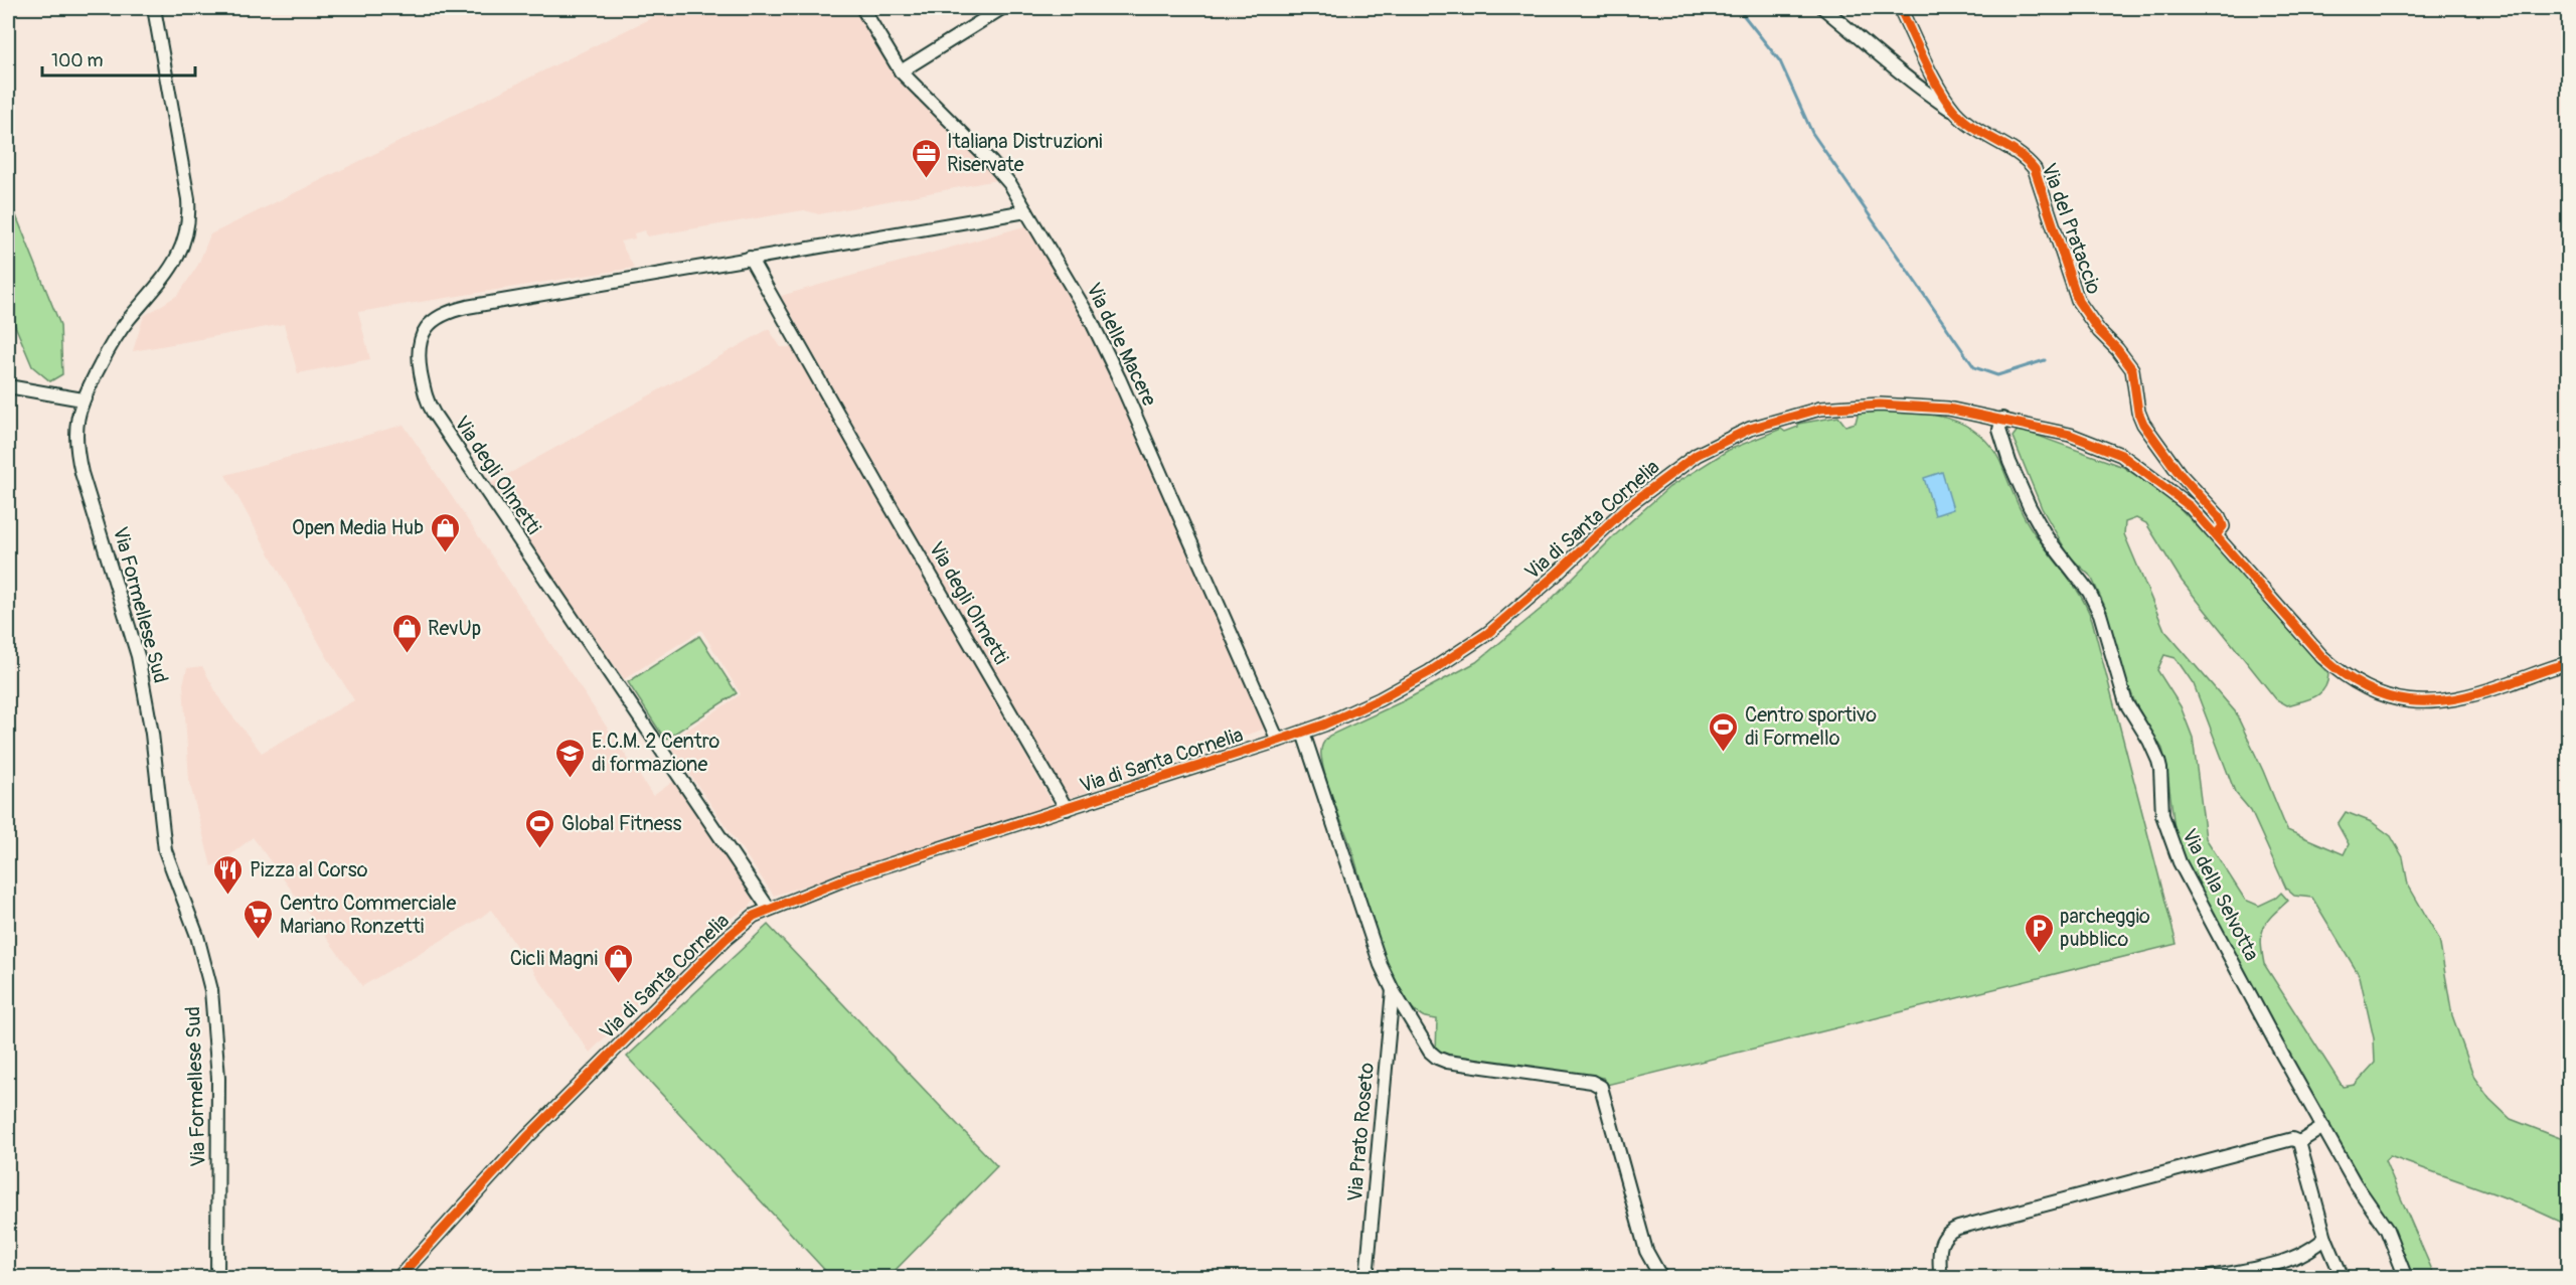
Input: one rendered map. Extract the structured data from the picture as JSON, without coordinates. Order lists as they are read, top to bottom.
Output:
{
  "streets": {
    "street": [
      "Via del Prataccio",
      "Via delle Macere",
      "Via degli Olmetti",
      "Via di Santa Cornelia",
      "Via Formellese Sud",
      "Via della Selvotta",
      "Via Prato Roseto"
    ]
  },
  "crossings": [
    ["Via del Prataccio", "Via di Santa Cornelia"],
    ["Via delle Macere", "Via degli Olmetti"],
    ["Via delle Macere", "Via di Santa Cornelia"],
    ["Via degli Olmetti", "Via di Santa Cornelia"],
    ["Via di Santa Cornelia", "Via della Selvotta"],
    ["Via di Santa Cornelia", "Via Prato Roseto"]
  ],
  "places": {
    "office": ["Italiana Distruzioni Riservate"],
    "shop": ["Open Media Hub", "RevUp", "Cicli Magni"],
    "sports": ["Centro sportivo di Formello", "Global Fitness"],
    "school or university": ["E.C.M. 2 Centro di formazione"],
    "restaurant": ["Pizza al Corso"],
    "supermarket": ["Centro Commerciale Mariano Ronzetti"],
    "parking": ["parcheggio pubblico"]
  },
  "scale_bar": "100 m"
}
